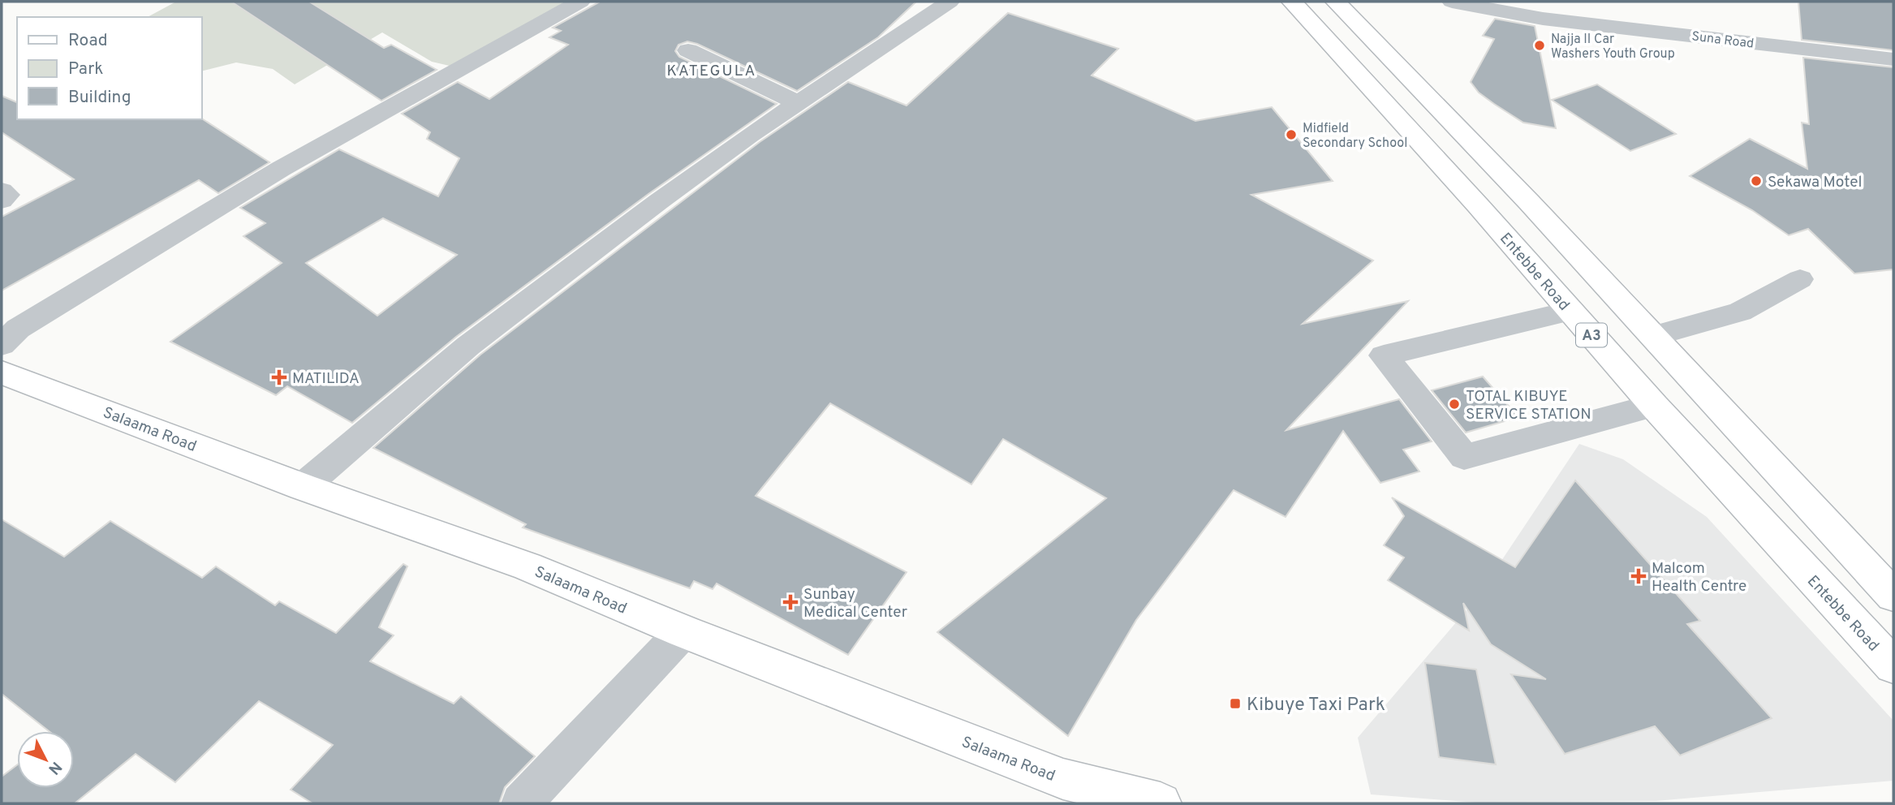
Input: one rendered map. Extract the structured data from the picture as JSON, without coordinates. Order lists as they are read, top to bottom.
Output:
{
  "streets": {
    "main road": ["Entebbe Road", "A3", "Salaama Road"],
    "street": ["Suna Road"]
  },
  "districts": ["KATEGULA"],
  "places": {
    "other": [
      "Najja II Car Washers Youth Group",
      "Midfield Secondary School",
      "Sekawa Motel",
      "TOTAL KIBUYE SERVICE STATION"
    ],
    "health": ["MATILIDA", "Malcom Health Centre", "Sunbay Medical Center"],
    "transit": ["Kibuye Taxi Park"]
  },
  "legend": ["Road", "Park", "Building"],
  "north": "bottom right"
}
